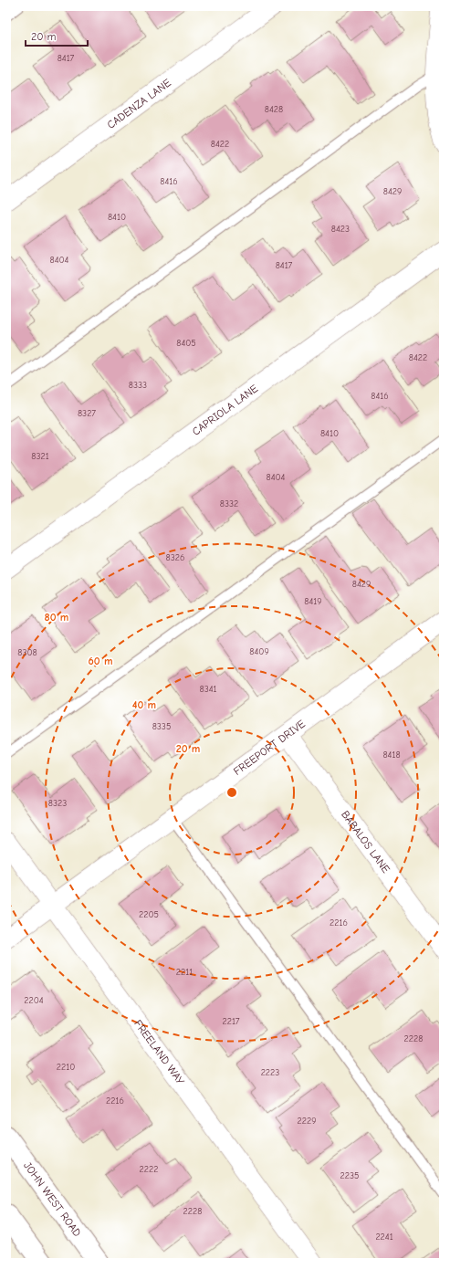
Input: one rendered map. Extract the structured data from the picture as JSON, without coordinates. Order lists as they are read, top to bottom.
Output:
{
  "streets": {
    "main road": ["JOHN WEST ROAD"],
    "street": [
      "CADENZA LANE",
      "CAPRIOLA LANE",
      "FREEPORT DRIVE",
      "BABALOS LANE",
      "FREELAND WAY"
    ]
  },
  "crossings": [
    ["FREEPORT DRIVE", "BABALOS LANE"],
    ["FREEPORT DRIVE", "FREELAND WAY"]
  ],
  "house_numbers": [
    "8417",
    "8428",
    "8422",
    "8416",
    "8429",
    "8410",
    "8423",
    "8404",
    "8417",
    "8405",
    "8422",
    "8333",
    "8416",
    "8327",
    "8410",
    "8321",
    "8404",
    "8332",
    "8326",
    "8429",
    "8419",
    "8409",
    "8308",
    "8341",
    "8335",
    "8418",
    "8323",
    "2205",
    "2216",
    "2211",
    "2204",
    "2217",
    "2228",
    "2210",
    "2223",
    "2216",
    "2229",
    "2222",
    "2235",
    "2228",
    "2241"
  ],
  "scale_bar": "20 m",
  "rings": [
    "80 m",
    "60 m",
    "40 m",
    "20 m"
  ]
}
